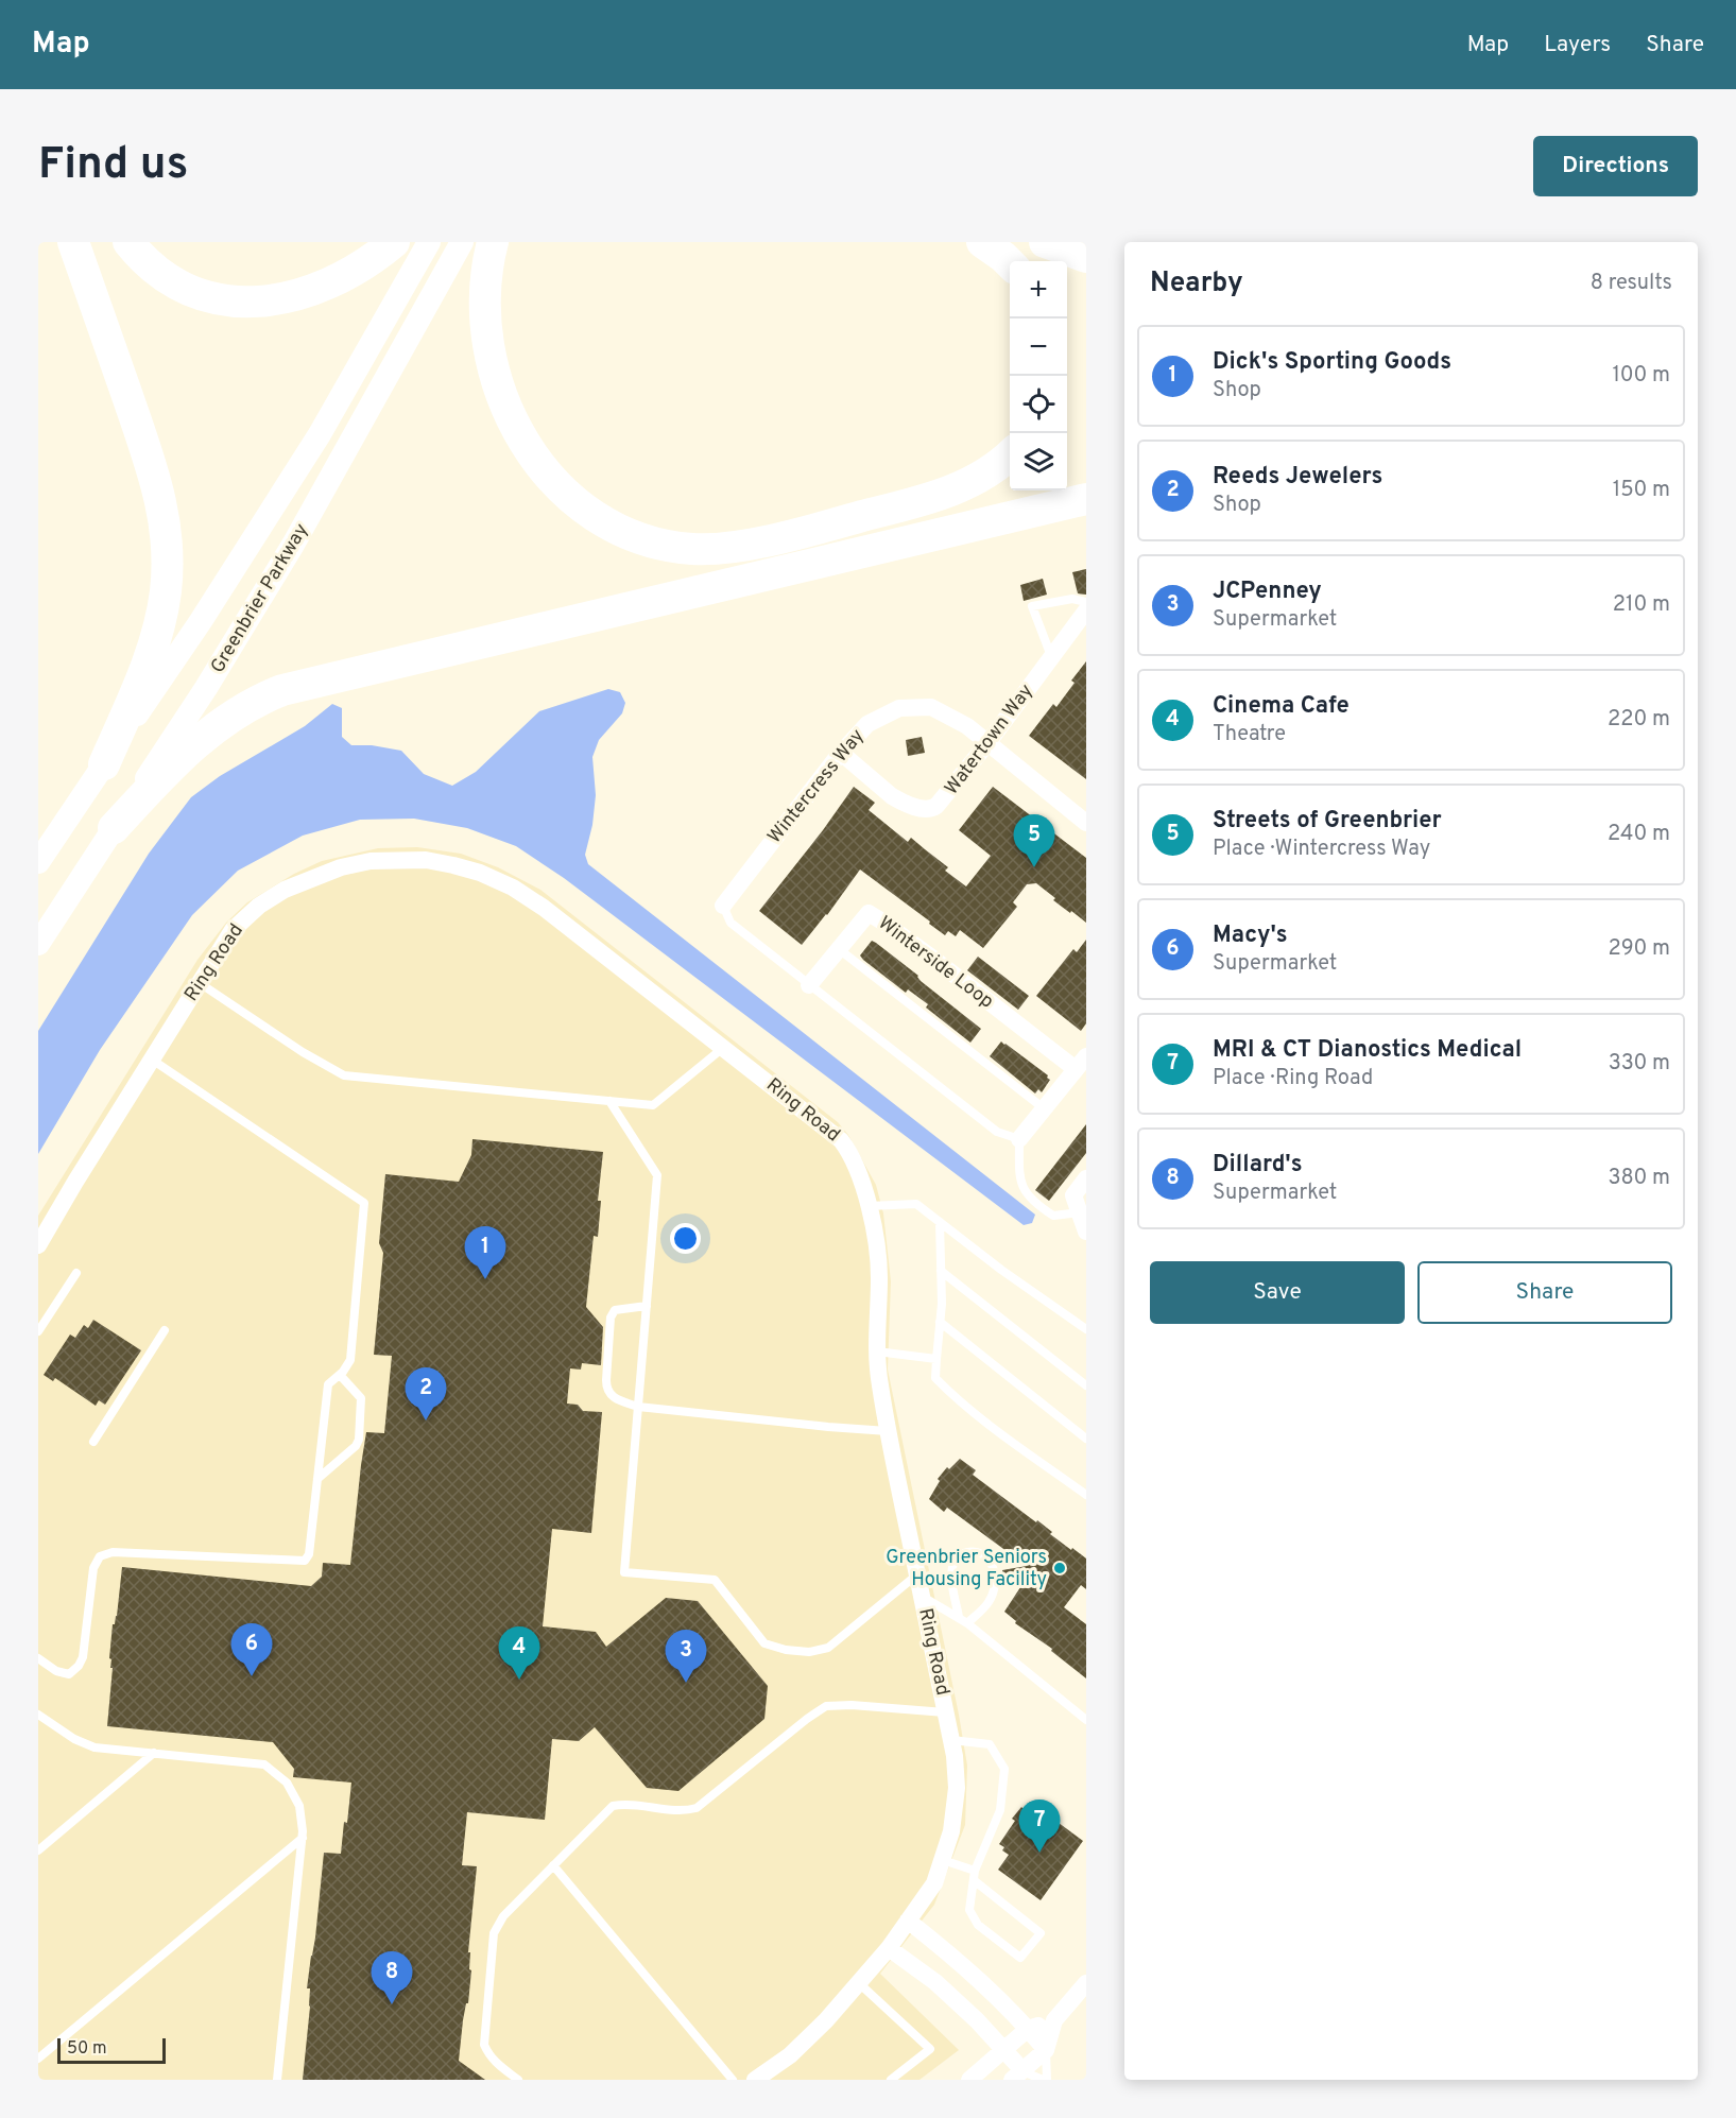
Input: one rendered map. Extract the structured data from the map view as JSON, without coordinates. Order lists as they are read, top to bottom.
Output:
{
  "streets": {
    "main road": ["Greenbrier Parkway"],
    "street": [
      "Watertown Way",
      "Wintercress Way",
      "Ring Road",
      "Winterside Loop"
    ]
  },
  "crossings": [
    ["Watertown Way", "Wintercress Way"]
  ],
  "places": ["Greenbrier Seniors Housing Facility"],
  "scale_bar": "50 m",
  "page": {
    "header": "Map",
    "nav": ["Map", "Layers", "Share"],
    "buttons": [
      "Directions",
      ["Save", "Share"]
    ],
    "title": "Find us",
    "heading": ["Nearby", "8 results"],
    "map_buttons": ["+", "−"],
    "list": [
      {
        "mark": "1",
        "name": "Dick's Sporting Goods",
        "note": "Shop",
        "value": "100 m"
      },
      {
        "mark": "2",
        "name": "Reeds Jewelers",
        "note": "Shop",
        "value": "150 m"
      },
      {
        "mark": "3",
        "name": "JCPenney",
        "note": "Supermarket",
        "value": "210 m"
      },
      {
        "mark": "4",
        "name": "Cinema Cafe",
        "note": "Theatre",
        "value": "220 m"
      },
      {
        "mark": "5",
        "name": "Streets of Greenbrier",
        "note": "Place · Wintercress Way",
        "value": "240 m"
      },
      {
        "mark": "6",
        "name": "Macy's",
        "note": "Supermarket",
        "value": "290 m"
      },
      {
        "mark": "7",
        "name": "MRI & CT Dianostics Medical",
        "note": "Place · Ring Road",
        "value": "330 m"
      },
      {
        "mark": "8",
        "name": "Dillard's",
        "note": "Supermarket",
        "value": "380 m"
      }
    ],
    "pins": [
      "5",
      "1",
      "2",
      "6",
      "4",
      "3",
      "7",
      "8"
    ],
    "scale": "50 m"
  }
}
